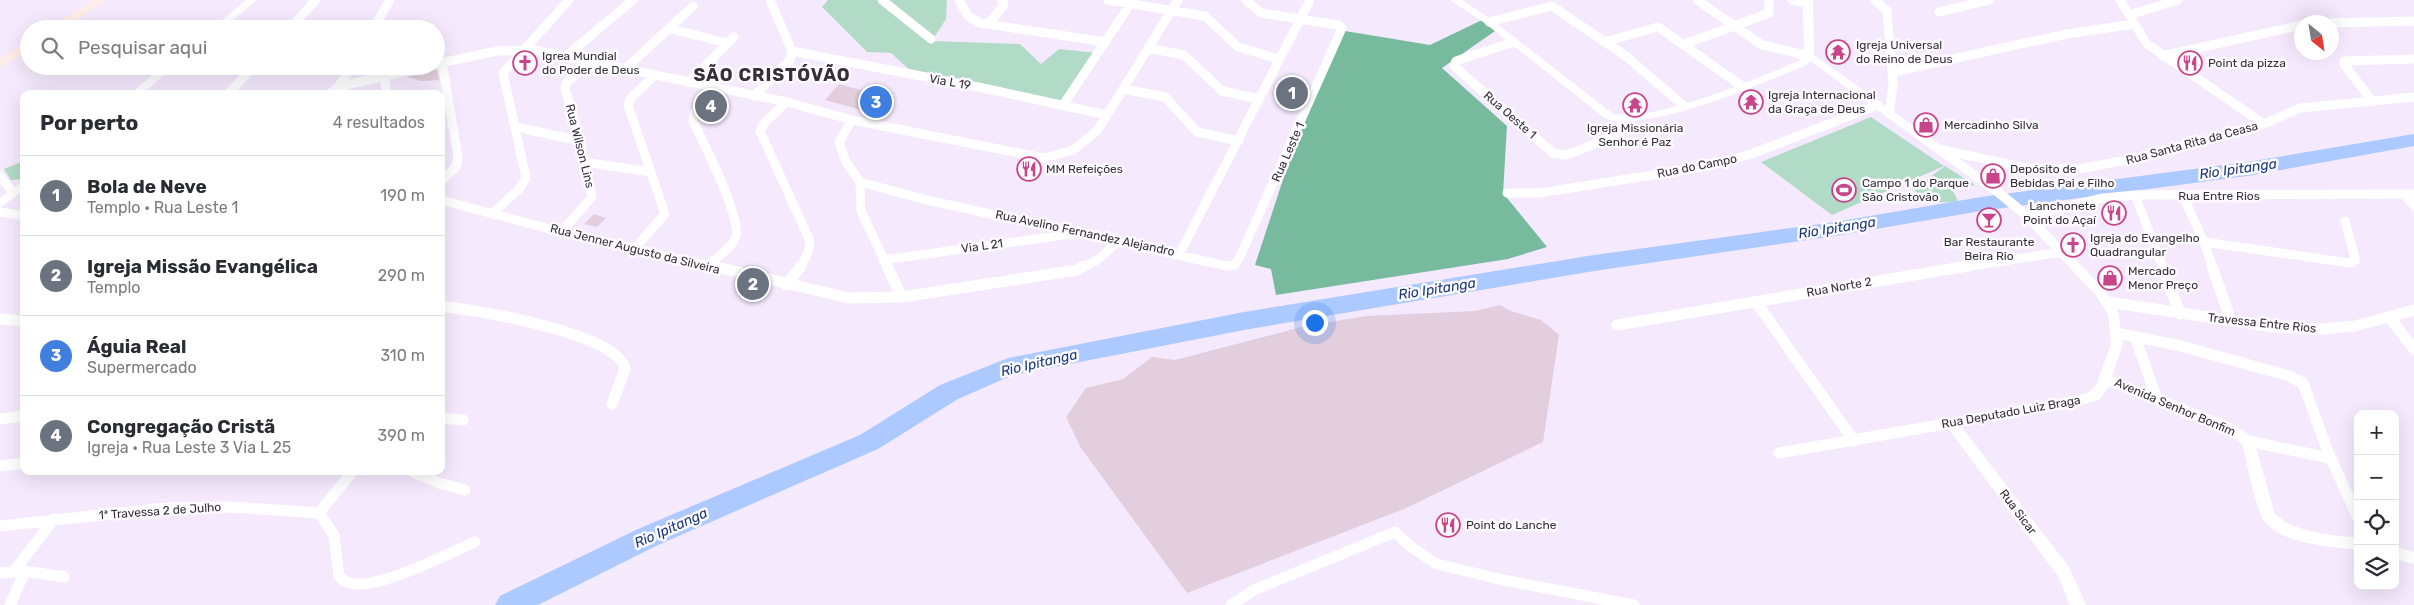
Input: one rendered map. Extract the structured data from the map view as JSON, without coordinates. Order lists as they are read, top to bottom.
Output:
{
  "streets": {
    "street": [
      "Via L 19",
      "Rua Oeste 1",
      "Rua Santa Rita da Ceasa",
      "Rua Wilson Lins",
      "Rua Leste 1",
      "Rua do Campo",
      "Rua Entre Rios",
      "Rua Avelino Fernandez Alejandro",
      "Via L 21",
      "Rua Jenner Augusto da Silveira",
      "Rua Norte 2",
      "Travessa Entre Rios",
      "Avenida Senhor Bonfim",
      "Rua Deputado Luiz Braga",
      "1ª Travessa 2 de Julho",
      "Rua Sicar"
    ]
  },
  "crossings": [
    ["Rua Santa Rita da Ceasa", "Rua Deputado Luiz Braga"],
    ["Rua Wilson Lins", "Rua Jenner Augusto da Silveira"],
    ["Rua Leste 1", "Rua Avelino Fernandez Alejandro"],
    ["Rua do Campo", "Rua Deputado Luiz Braga"],
    ["Rua Entre Rios", "Rua Deputado Luiz Braga"],
    ["Rua Avelino Fernandez Alejandro", "Via L 21"],
    ["Rua Avelino Fernandez Alejandro", "Rua Jenner Augusto da Silveira"],
    ["Rua Norte 2", "Rua Deputado Luiz Braga"],
    ["Travessa Entre Rios", "Rua Deputado Luiz Braga"],
    ["Avenida Senhor Bonfim", "Rua Deputado Luiz Braga"],
    ["Rua Deputado Luiz Braga", "Rua Sicar"]
  ],
  "districts": ["SÃO CRISTÓVÃO"],
  "water": ["Rio Ipitanga"],
  "places": {
    "temple": ["Igreja Universal do Reino de Deus", "Igreja Internacional da Graça de Deus", "Igreja Missionária Senhor é Paz"],
    "church": ["Igrea Mundial do Poder de Deus", "Igreja do Evangelho Quadrangular"],
    "restaurant": [
      "Point da pizza",
      "MM Refeições",
      "Lanchonete Point do Açaí",
      "Point do Lanche"
    ],
    "shop": ["Mercadinho Silva", "Depósito de Bebidas Pai e Filho", "Mercado Menor Preço"],
    "sports": ["Campo 1 do Parque São Cristovão"],
    "bar": ["Bar Restaurante Beira Rio"]
  },
  "north": "bottom right",
  "page": {
    "search": "Pesquisar aqui",
    "pins": [
      "1",
      "3",
      "4",
      "2"
    ],
    "heading": ["Por perto", "4 resultados"],
    "list": [
      {
        "mark": "1",
        "name": "Bola de Neve",
        "note": "Templo · Rua Leste 1",
        "value": "190 m"
      },
      {
        "mark": "2",
        "name": "Igreja Missão Evangélica",
        "note": "Templo",
        "value": "290 m"
      },
      {
        "mark": "3",
        "name": "Águia Real",
        "note": "Supermercado",
        "value": "310 m"
      },
      {
        "mark": "4",
        "name": "Congregação Cristã",
        "note": "Igreja · Rua Leste 3 Via L 25",
        "value": "390 m"
      }
    ],
    "map_buttons": ["+", "−"]
  }
}
